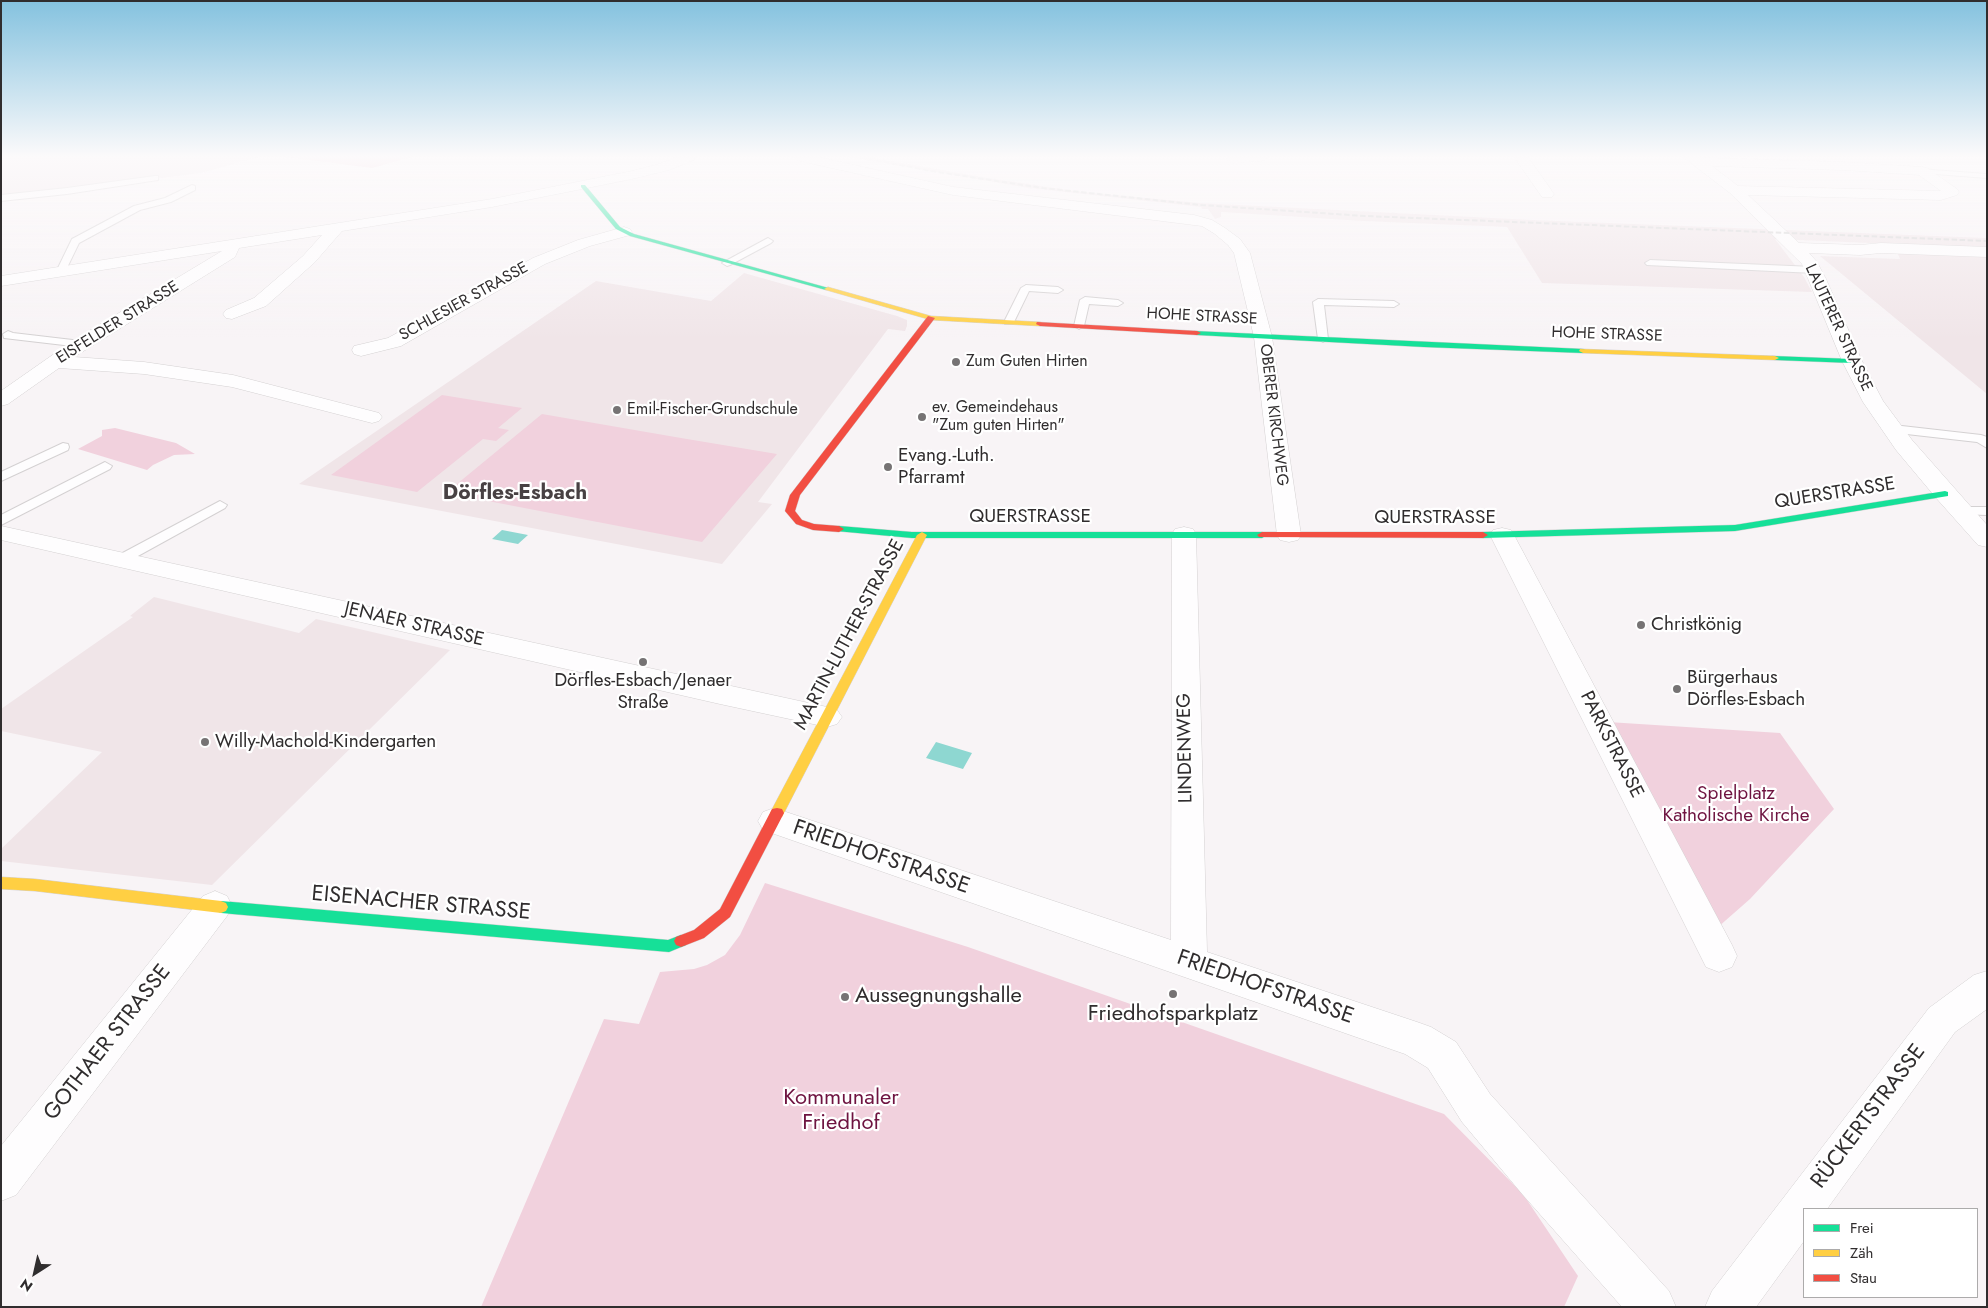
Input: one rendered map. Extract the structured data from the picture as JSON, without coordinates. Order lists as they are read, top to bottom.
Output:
{
  "streets": {
    "street": [
      "SCHLESIER STRASSE",
      "HOHE STRASSE",
      "EISFELDER STRASSE",
      "LAUTERER STRASSE",
      "OBERER KIRCHWEG",
      "QUERSTRASSE",
      "JENAER STRASSE",
      "MARTIN-LUTHER-STRASSE",
      "PARKSTRASSE",
      "LINDENWEG",
      "FRIEDHOFSTRASSE",
      "EISENACHER STRASSE",
      "GOTHAER STRASSE",
      "RÜCKERTSTRASSE"
    ]
  },
  "crossings": [
    ["SCHLESIER STRASSE", "HOHE STRASSE"],
    ["HOHE STRASSE", "LAUTERER STRASSE"],
    ["HOHE STRASSE", "OBERER KIRCHWEG"],
    ["HOHE STRASSE", "MARTIN-LUTHER-STRASSE"],
    ["LAUTERER STRASSE", "QUERSTRASSE"],
    ["OBERER KIRCHWEG", "QUERSTRASSE"],
    ["QUERSTRASSE", "MARTIN-LUTHER-STRASSE"],
    ["QUERSTRASSE", "PARKSTRASSE"],
    ["QUERSTRASSE", "LINDENWEG"],
    ["JENAER STRASSE", "MARTIN-LUTHER-STRASSE"],
    ["MARTIN-LUTHER-STRASSE", "FRIEDHOFSTRASSE"],
    ["MARTIN-LUTHER-STRASSE", "EISENACHER STRASSE"],
    ["LINDENWEG", "FRIEDHOFSTRASSE"],
    ["FRIEDHOFSTRASSE", "EISENACHER STRASSE"],
    ["EISENACHER STRASSE", "GOTHAER STRASSE"]
  ],
  "districts": ["Dörfles-Esbach"],
  "parks": ["Spielplatz Katholische Kirche", "Kommunaler Friedhof"],
  "places": [
    "Zum Guten Hirten",
    "Emil-Fischer-Grundschule",
    "ev. Gemeindehaus \"Zum guten Hirten\"",
    "Evang.-Luth. Pfarramt",
    "Christkönig",
    "Dörfles-Esbach/Jenaer Straße",
    "Bürgerhaus Dörfles-Esbach",
    "Willy-Machold-Kindergarten",
    "Friedhofsparkplatz",
    "Aussegnungshalle"
  ],
  "legend": ["Frei", "Zäh", "Stau"],
  "north": "bottom left"
}
